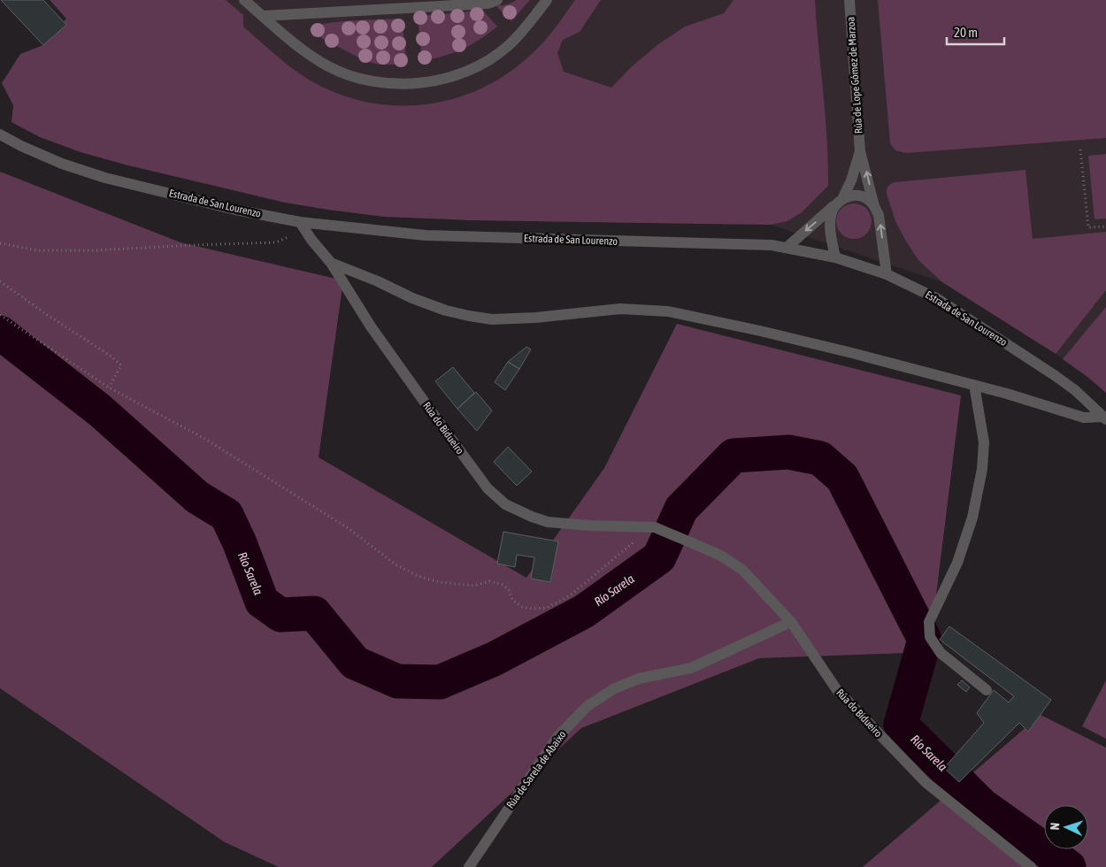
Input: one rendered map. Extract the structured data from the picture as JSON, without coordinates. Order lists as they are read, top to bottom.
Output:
{
  "streets": {
    "street": [
      "Rúa de Lope Gómez de Marzoa",
      "Estrada de San Lourenzo",
      "Rúa do Bidueiro",
      "Rúa de Sarela de Abaixo"
    ]
  },
  "crossings": [
    ["Rúa de Lope Gómez de Marzoa", "Estrada de San Lourenzo"],
    ["Estrada de San Lourenzo", "Rúa do Bidueiro"],
    ["Rúa do Bidueiro", "Rúa de Sarela de Abaixo"]
  ],
  "water": ["Río Sarela"],
  "scale_bar": "20 m",
  "north": "left"
}
